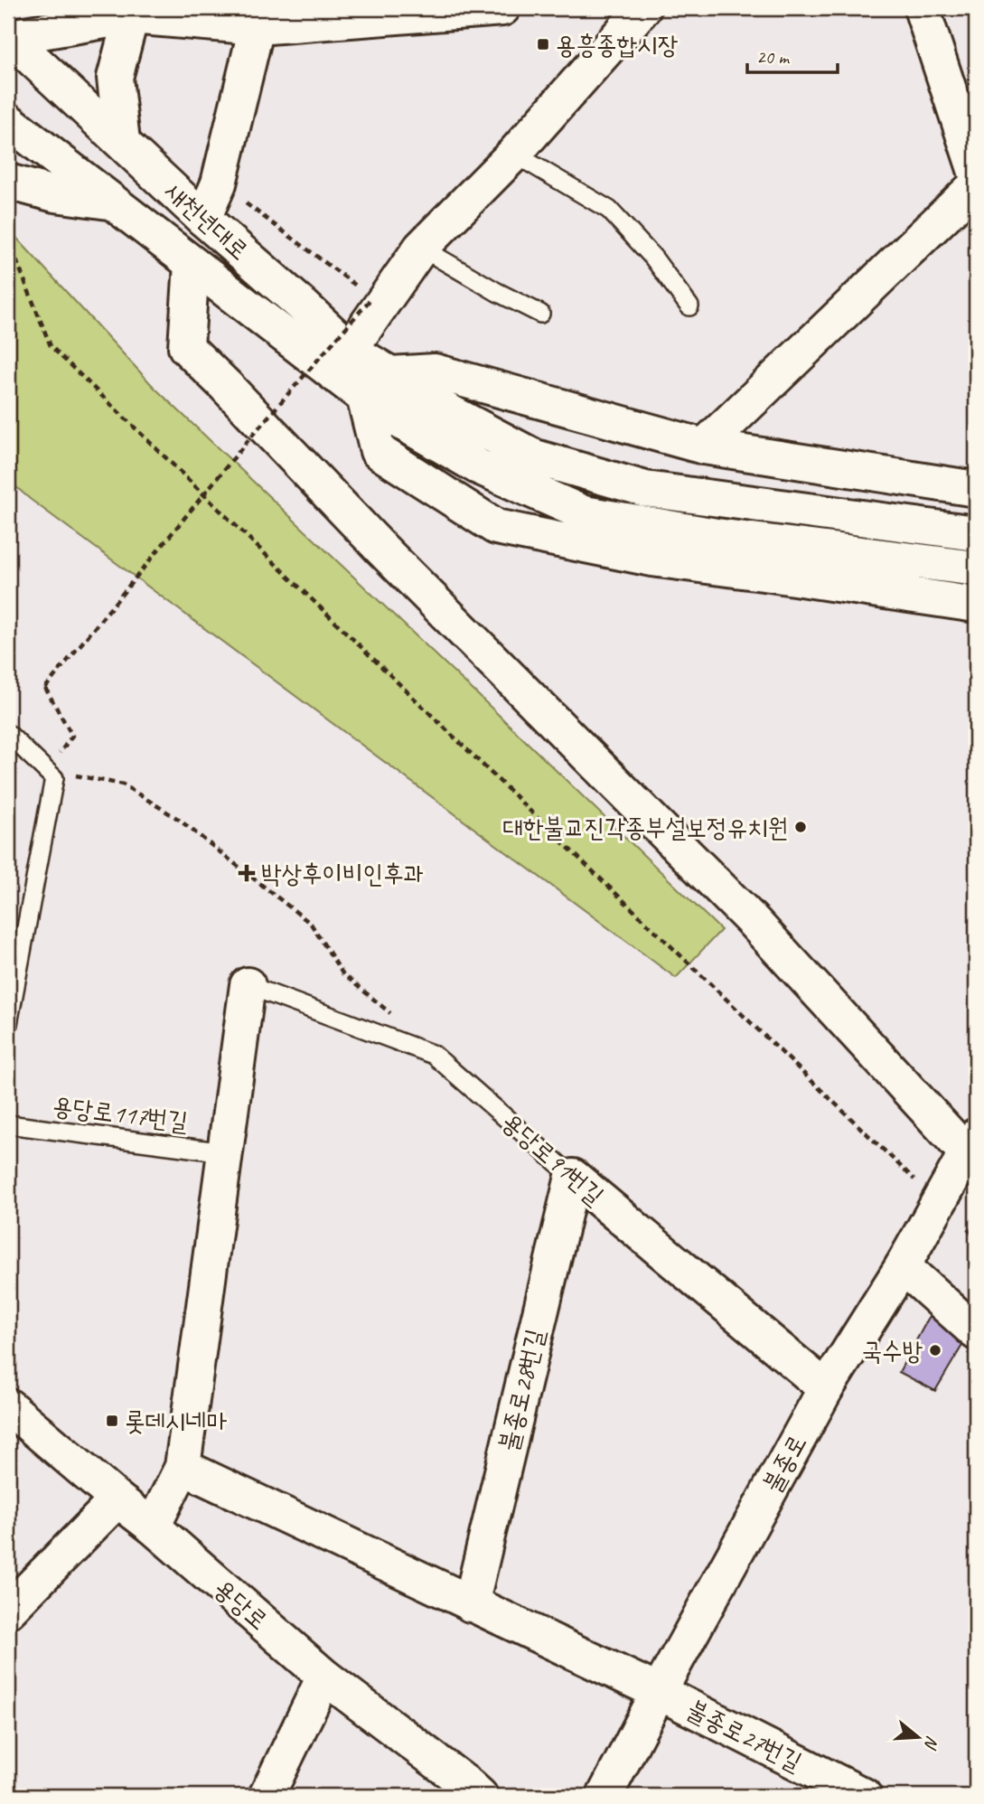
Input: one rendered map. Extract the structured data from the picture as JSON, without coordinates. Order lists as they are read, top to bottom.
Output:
{
  "streets": {
    "street": [
      "새천년대로",
      "용당로91번길",
      "불종로28번길",
      "불종로",
      "용당로",
      "불종로27번길"
    ],
    "lane": ["용당로117번길"]
  },
  "crossings": [
    ["용당로91번길", "불종로28번길"],
    ["용당로91번길", "불종로"],
    ["불종로", "불종로27번길"]
  ],
  "places": {
    "transit": ["용흥종합시장", "롯데시네마"],
    "other": ["대한불교진각종부설보정유치원", "국수방"],
    "health": ["박상후이비인후과"]
  },
  "scale_bar": "20 m",
  "north": "right"
}
